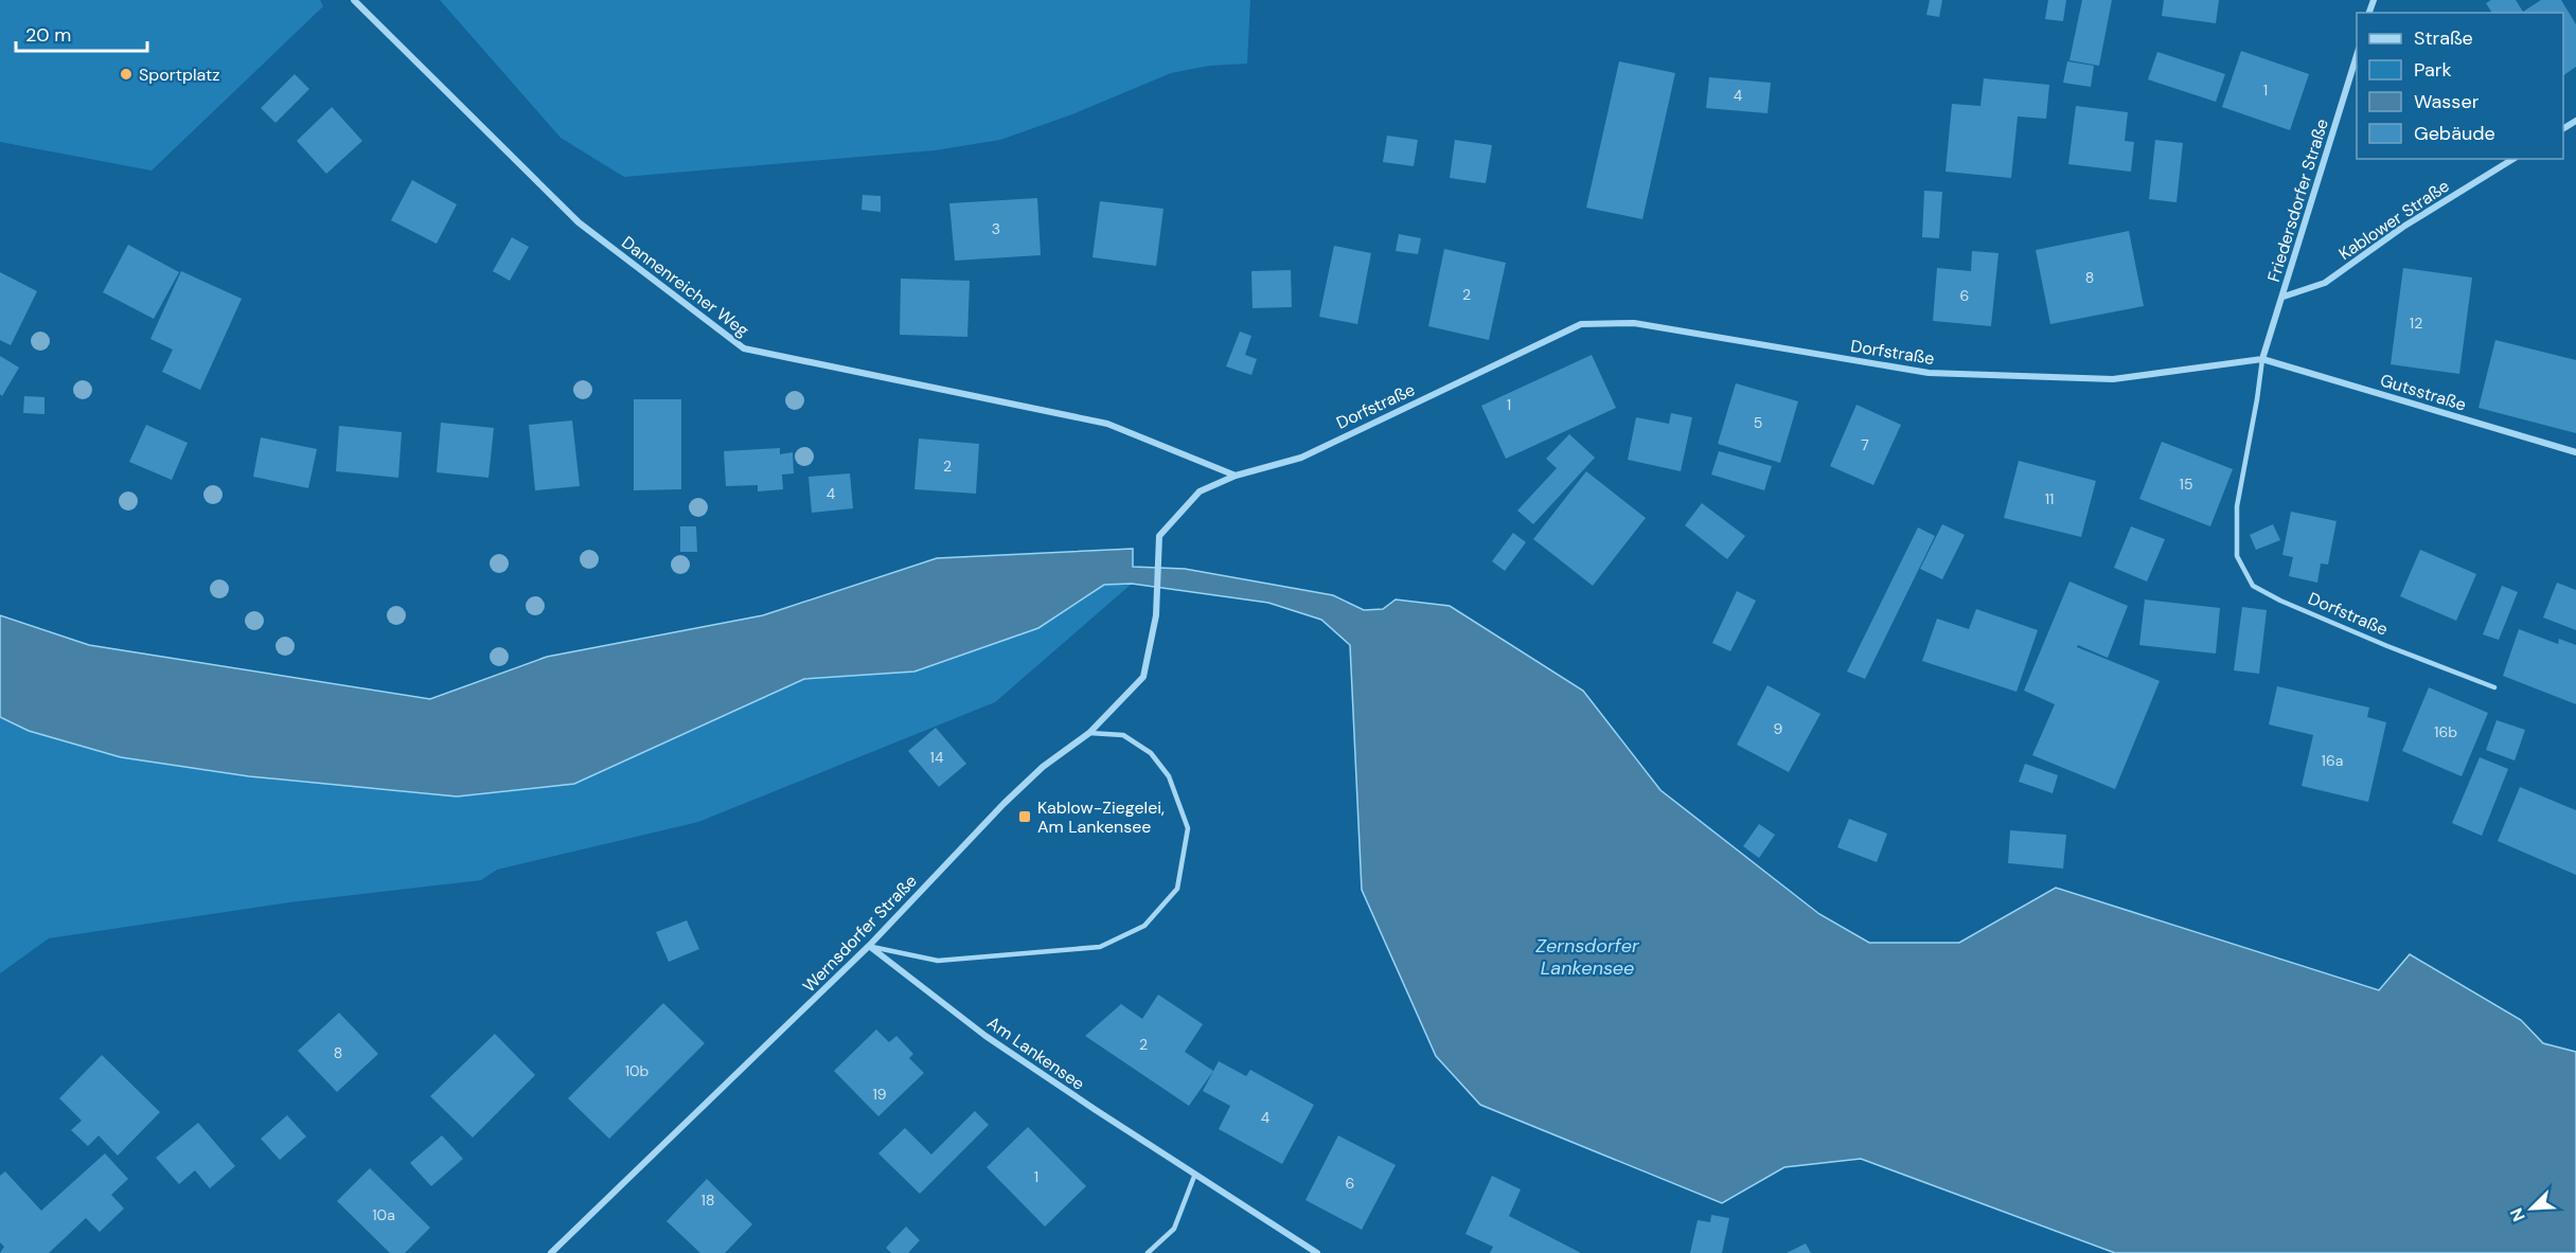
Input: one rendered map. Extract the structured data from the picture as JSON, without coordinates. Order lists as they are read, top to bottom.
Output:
{
  "streets": {
    "street": [
      "Friedersdorfer Straße",
      "Kablower Straße",
      "Dannenreicher Weg",
      "Dorfstraße",
      "Gutsstraße",
      "Wernsdorfer Straße",
      "Am Lankensee"
    ]
  },
  "crossings": [
    ["Friedersdorfer Straße", "Kablower Straße"],
    ["Friedersdorfer Straße", "Dorfstraße"],
    ["Friedersdorfer Straße", "Gutsstraße"],
    ["Dannenreicher Weg", "Dorfstraße"],
    ["Dorfstraße", "Gutsstraße"],
    ["Dorfstraße", "Wernsdorfer Straße"],
    ["Wernsdorfer Straße", "Am Lankensee"]
  ],
  "water": ["Zernsdorfer Lankensee"],
  "places": {
    "other": ["Sportplatz"],
    "transit": ["Kablow-Ziegelei, Am Lankensee"]
  },
  "house_numbers": [
    "1",
    "4",
    "3",
    "8",
    "2",
    "6",
    "12",
    "1",
    "5",
    "7",
    "2",
    "15",
    "4",
    "11",
    "9",
    "16b",
    "14",
    "16a",
    "2",
    "8",
    "10b",
    "19",
    "4",
    "1",
    "6",
    "18",
    "10a"
  ],
  "legend": [
    "Straße",
    "Park",
    "Wasser",
    "Gebäude"
  ],
  "scale_bar": "20 m",
  "north": "bottom left"
}
